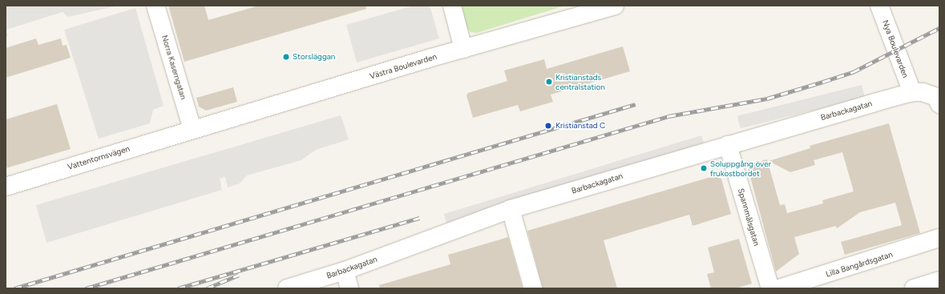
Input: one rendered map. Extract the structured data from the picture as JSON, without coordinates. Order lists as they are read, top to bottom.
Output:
{
  "streets": {
    "street": [
      "Nya Boulevarden",
      "Västra Boulevarden",
      "Norra Kaserngatan",
      "Barbackagatan",
      "Vattentornsvägen",
      "Spannmålsgatan",
      "Lilla Bangårdsgatan"
    ]
  },
  "crossings": [
    ["Nya Boulevarden", "Barbackagatan"],
    ["Västra Boulevarden", "Norra Kaserngatan"],
    ["Västra Boulevarden", "Vattentornsvägen"],
    ["Norra Kaserngatan", "Vattentornsvägen"],
    ["Barbackagatan", "Spannmålsgatan"]
  ],
  "places": [
    "Storsläggan",
    "Kristianstads centralstation",
    "Kristianstad C",
    "Soluppgång över frukostbordet"
  ]
}
